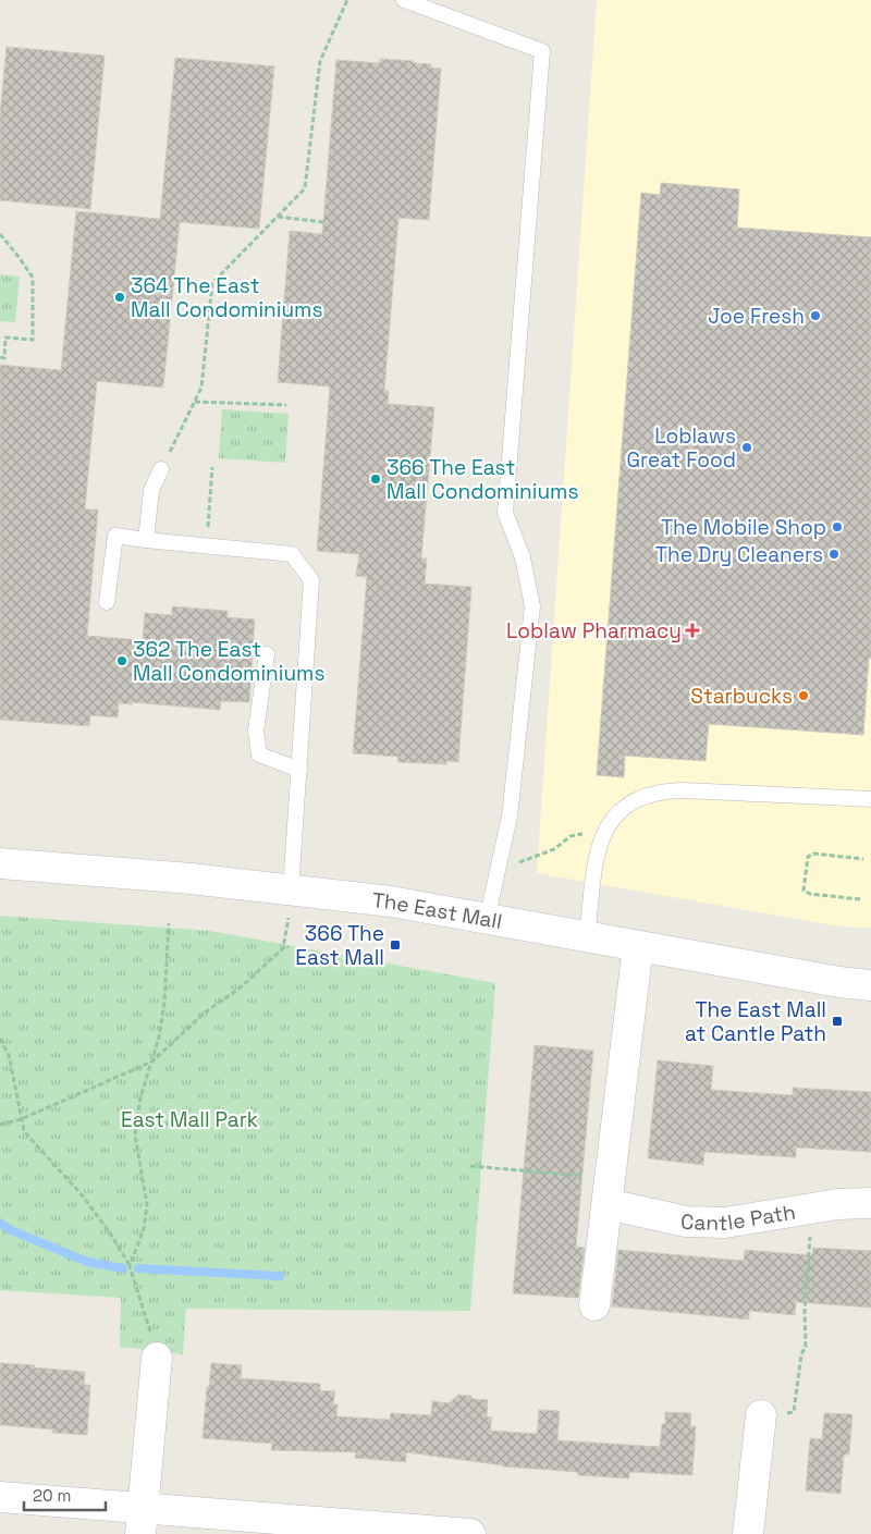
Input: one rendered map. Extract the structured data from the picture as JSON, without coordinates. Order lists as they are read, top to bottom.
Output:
{
  "streets": {
    "street": ["The East Mall", "Cantle Path"]
  },
  "parks": ["East Mall Park"],
  "places": {
    "other": [
      "364 The East Mall Condominiums",
      "Joe Fresh",
      "Loblaws Great Food",
      "366 The East Mall Condominiums",
      "The Mobile Shop",
      "The Dry Cleaners",
      "362 The East Mall Condominiums",
      "Starbucks"
    ],
    "health": ["Loblaw Pharmacy"],
    "transit": ["366 The East Mall", "The East Mall at Cantle Path"]
  },
  "scale_bar": "20 m"
}
